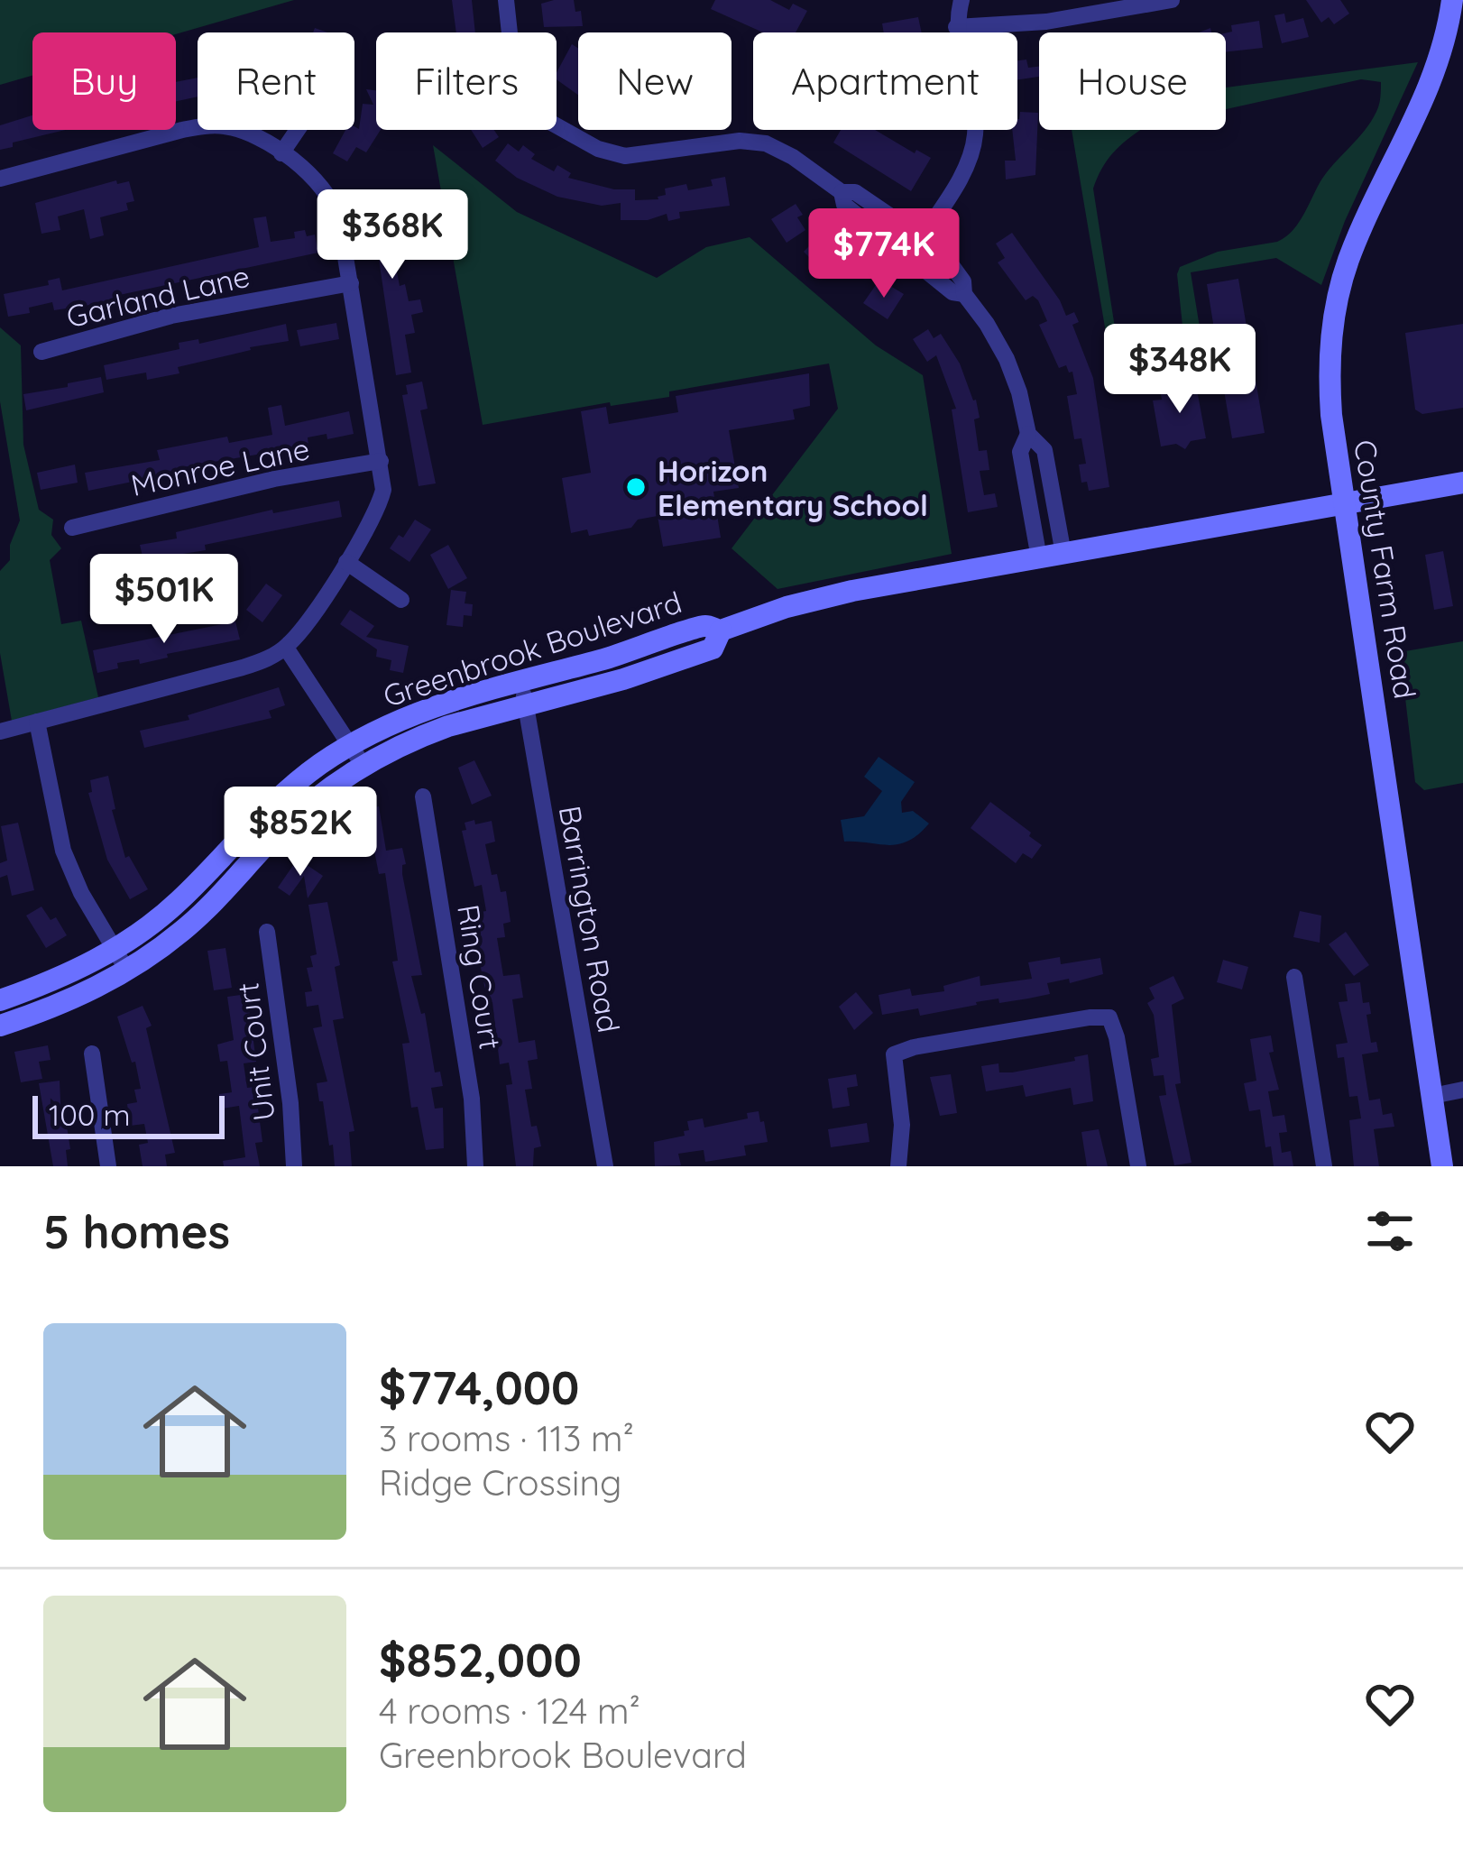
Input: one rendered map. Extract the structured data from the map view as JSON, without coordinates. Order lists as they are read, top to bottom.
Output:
{
  "streets": {
    "main road": ["County Farm Road", "Greenbrook Boulevard"],
    "street": [
      "Garland Lane",
      "Monroe Lane",
      "Barrington Road",
      "Ring Court",
      "Unit Court"
    ]
  },
  "crossings": [
    ["County Farm Road", "Greenbrook Boulevard"],
    ["Greenbrook Boulevard", "Barrington Road"]
  ],
  "places": ["Horizon Elementary School"],
  "scale_bar": "100 m",
  "page": {
    "chip": [
      "Buy",
      "Rent",
      "Filters",
      "New",
      "Apartment",
      "House"
    ],
    "price": [
      "$368K",
      "$774K",
      "$348K",
      "$501K",
      "$852K"
    ],
    "scale": "100 m",
    "heading": "5 homes",
    "list": [
      {
        "name": "$774,000",
        "note": "3 rooms · 113 m² · Ridge Crossing"
      },
      {
        "name": "$852,000",
        "note": "4 rooms · 124 m² · Greenbrook Boulevard"
      }
    ]
  }
}
